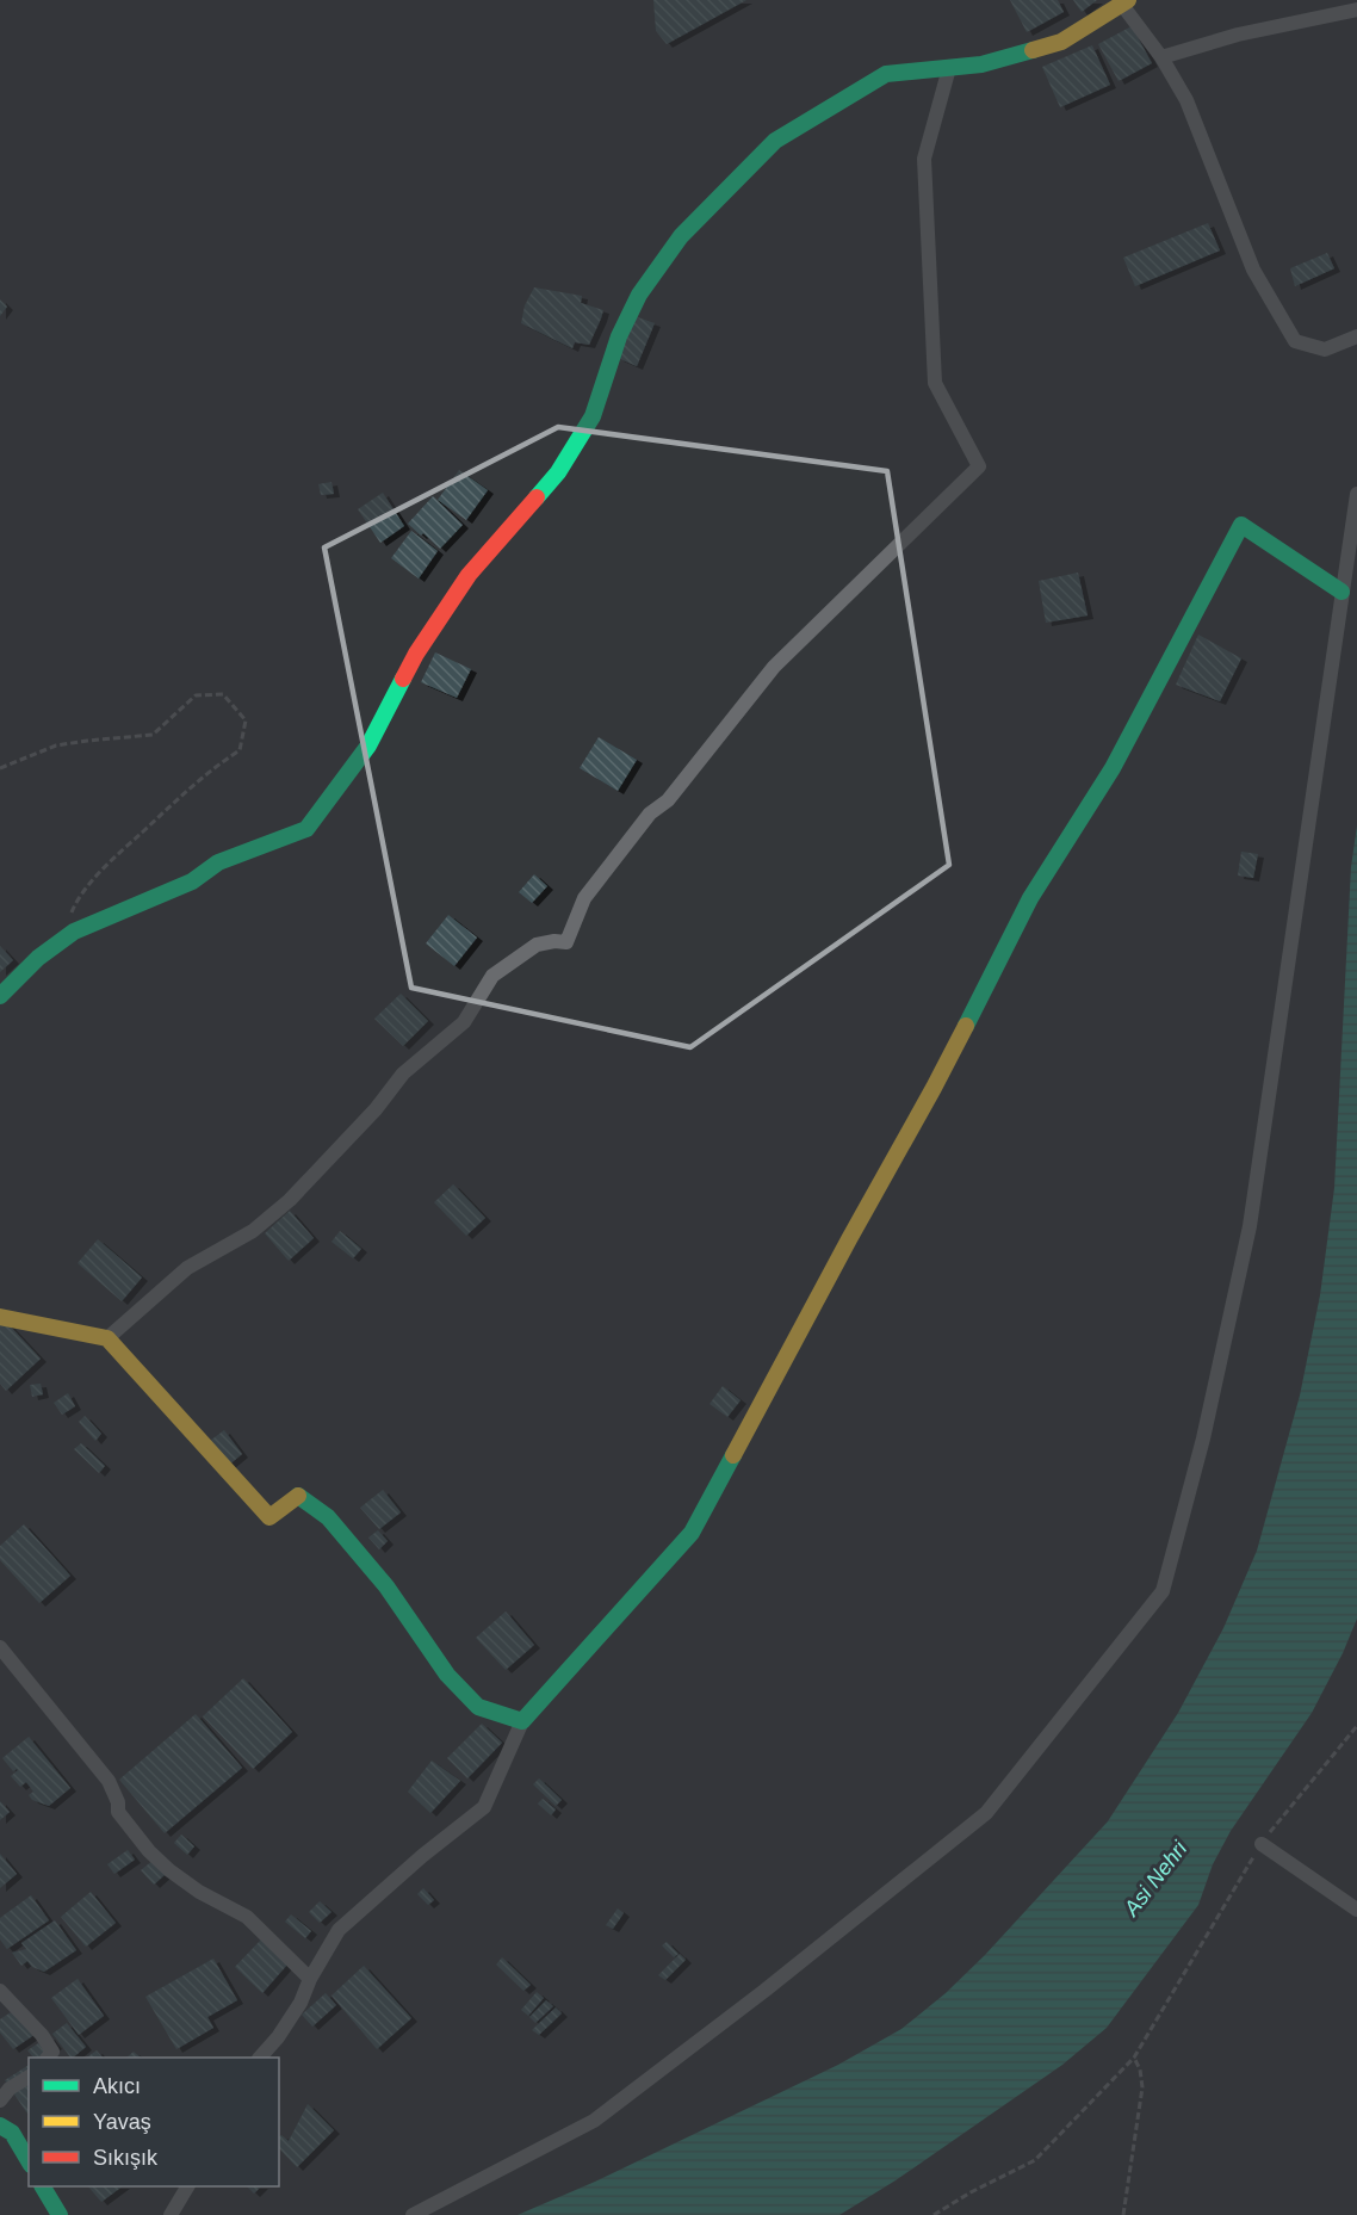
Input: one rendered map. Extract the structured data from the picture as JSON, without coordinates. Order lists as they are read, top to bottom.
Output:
{
  "water": ["Asi Nehri"],
  "legend": ["Akıcı", "Yavaş", "Sıkışık"]
}
